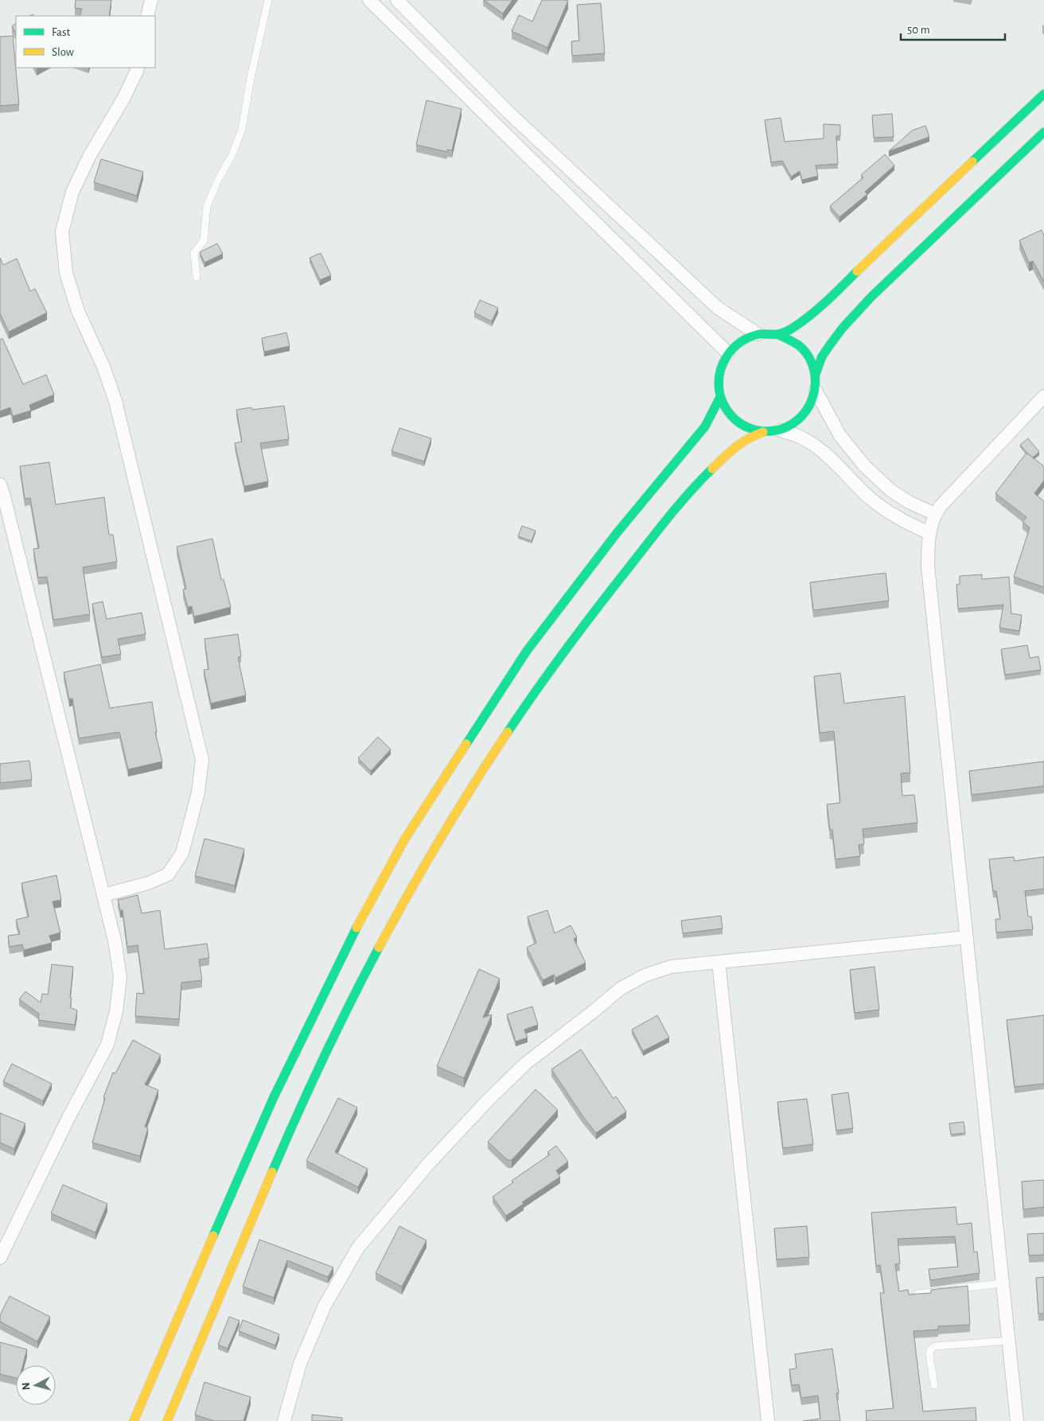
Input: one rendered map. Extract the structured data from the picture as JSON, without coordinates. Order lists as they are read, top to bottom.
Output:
{
  "legend": ["Fast", "Slow"],
  "scale_bar": "50 m",
  "north": "left"
}
